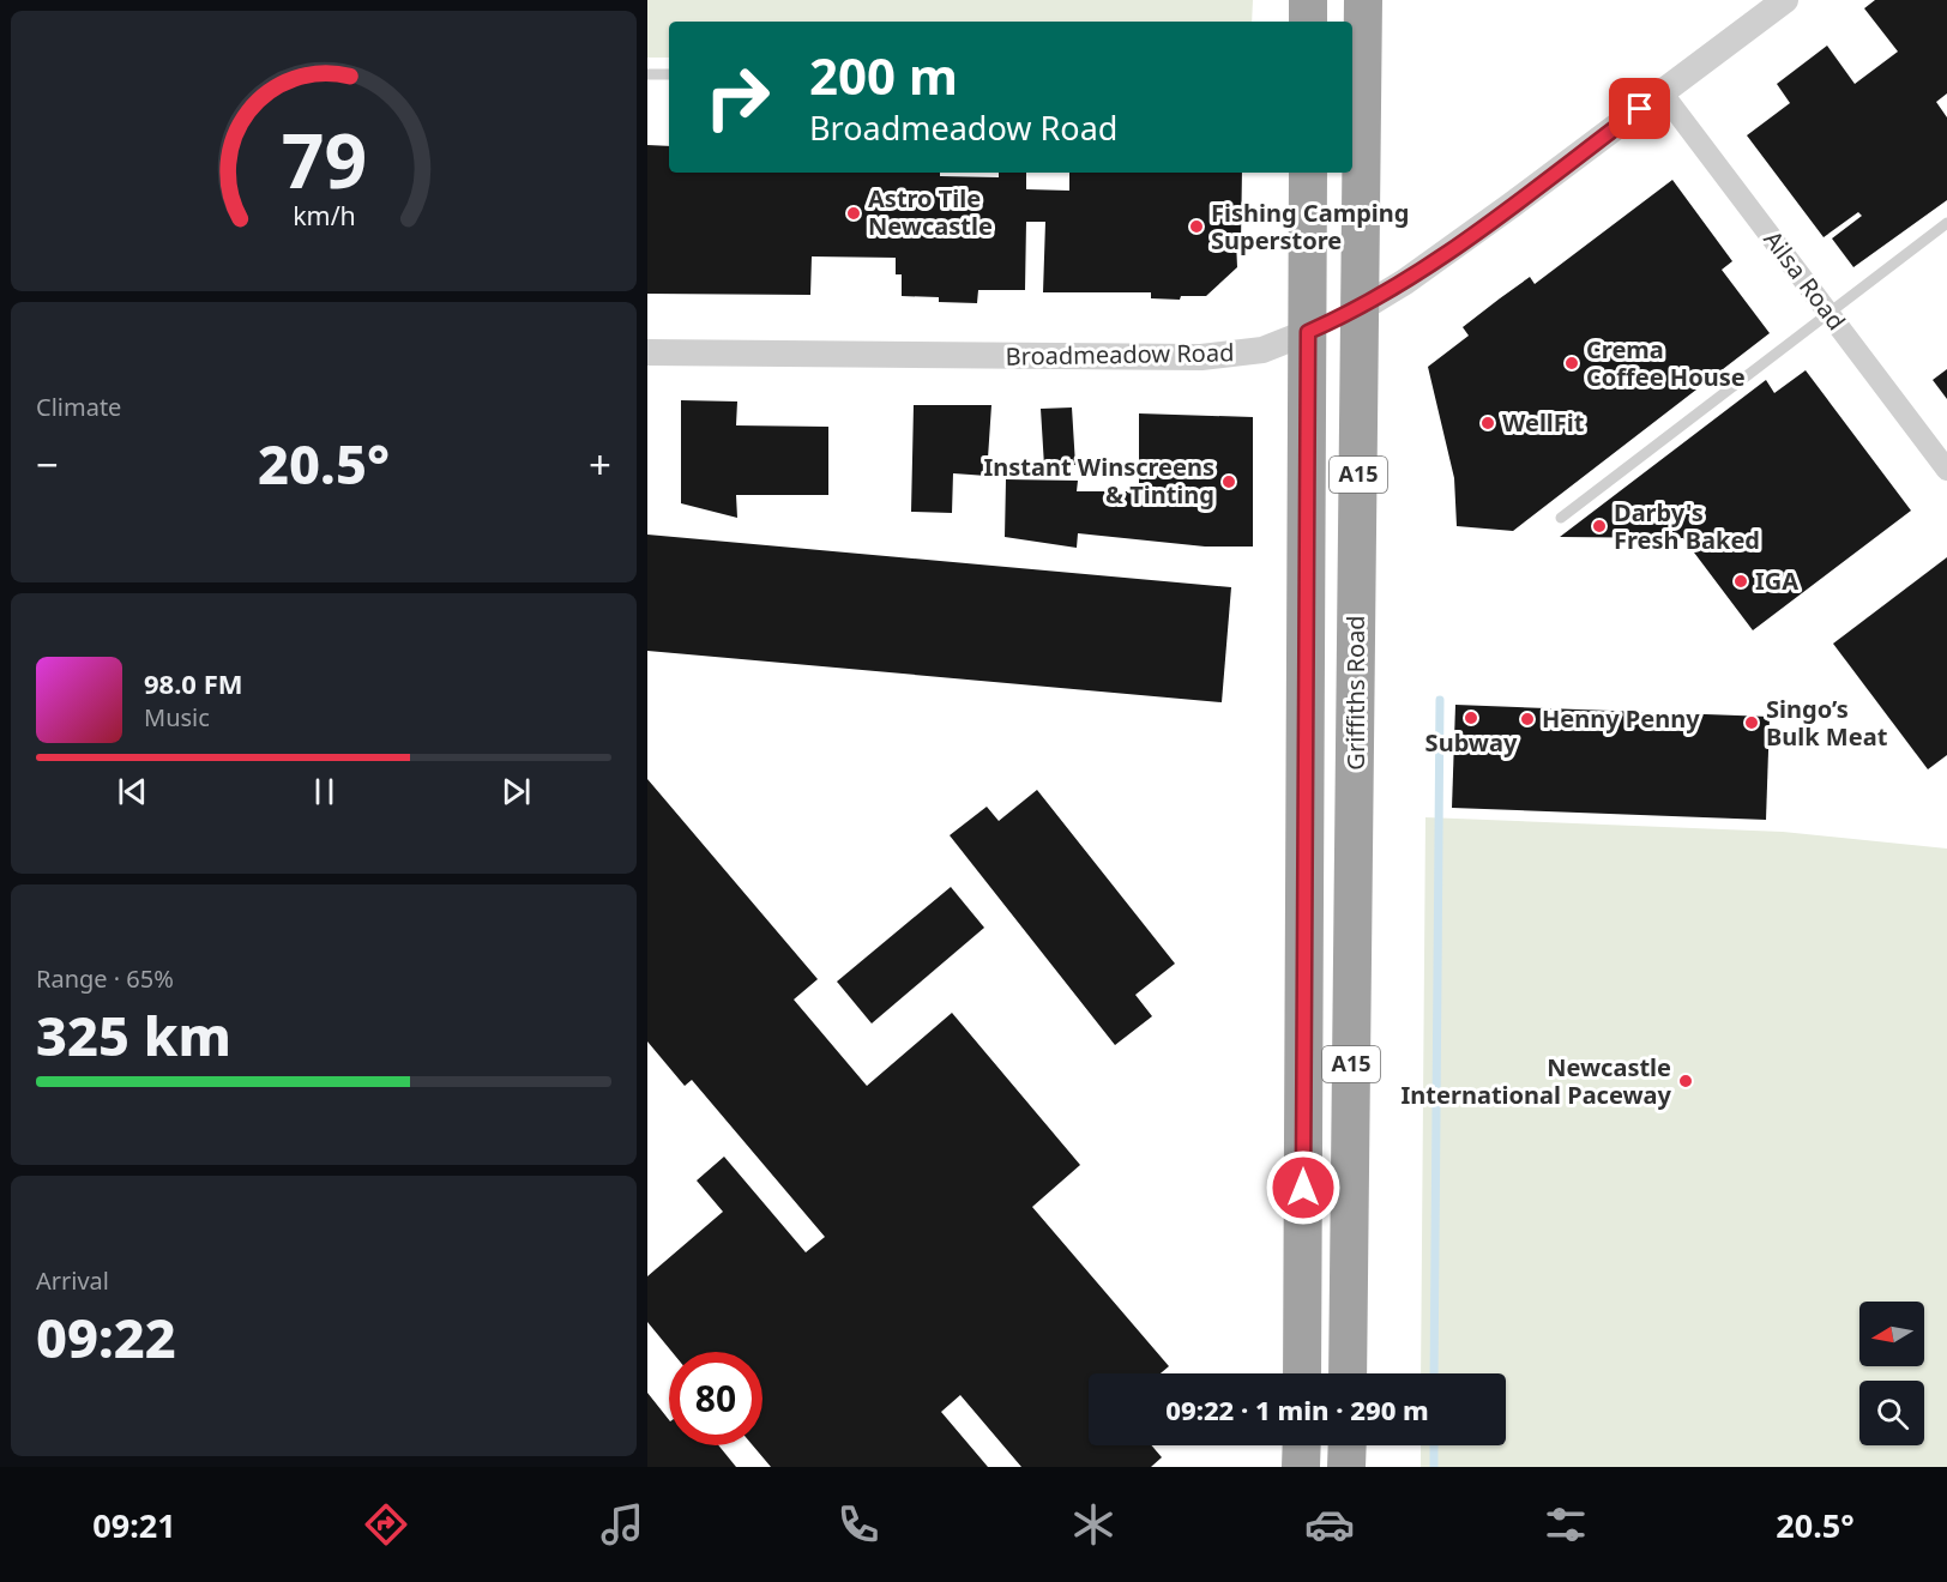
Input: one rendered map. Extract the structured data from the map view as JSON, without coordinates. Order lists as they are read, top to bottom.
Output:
{
  "streets": {
    "highway": ["Broadmeadow Road", "A15", "Griffiths Road"],
    "street": ["Ailsa Road"]
  },
  "crossings": [
    ["Ailsa Road", "Broadmeadow Road"],
    ["Broadmeadow Road", "Griffiths Road"]
  ],
  "places": [
    "Astro Tile Newcastle",
    "Fishing Camping Superstore",
    "Crema Coffee House",
    "WellFit",
    "Instant Winscreens & Tinting",
    "Darby's Fresh Baked",
    "IGA",
    "Subway",
    "Henny Penny",
    "Singo’s Bulk Meat",
    "Newcastle International Paceway"
  ],
  "north": "left",
  "page": {
    "turn": ["200 m", "Broadmeadow Road"],
    "tile": [
      "Climate",
      ["Range · 65%", "325 km"],
      ["Arrival", "09:22"]
    ],
    "heat": ["−", "20.5°", "+"],
    "song": ["98.0 FM", "Music"],
    "limit": "80",
    "trip": "09:22 · 1 min · 290 m",
    "tabs": ["09:21", "20.5°"],
    "gauge": ["79", "km/h"]
  }
}
